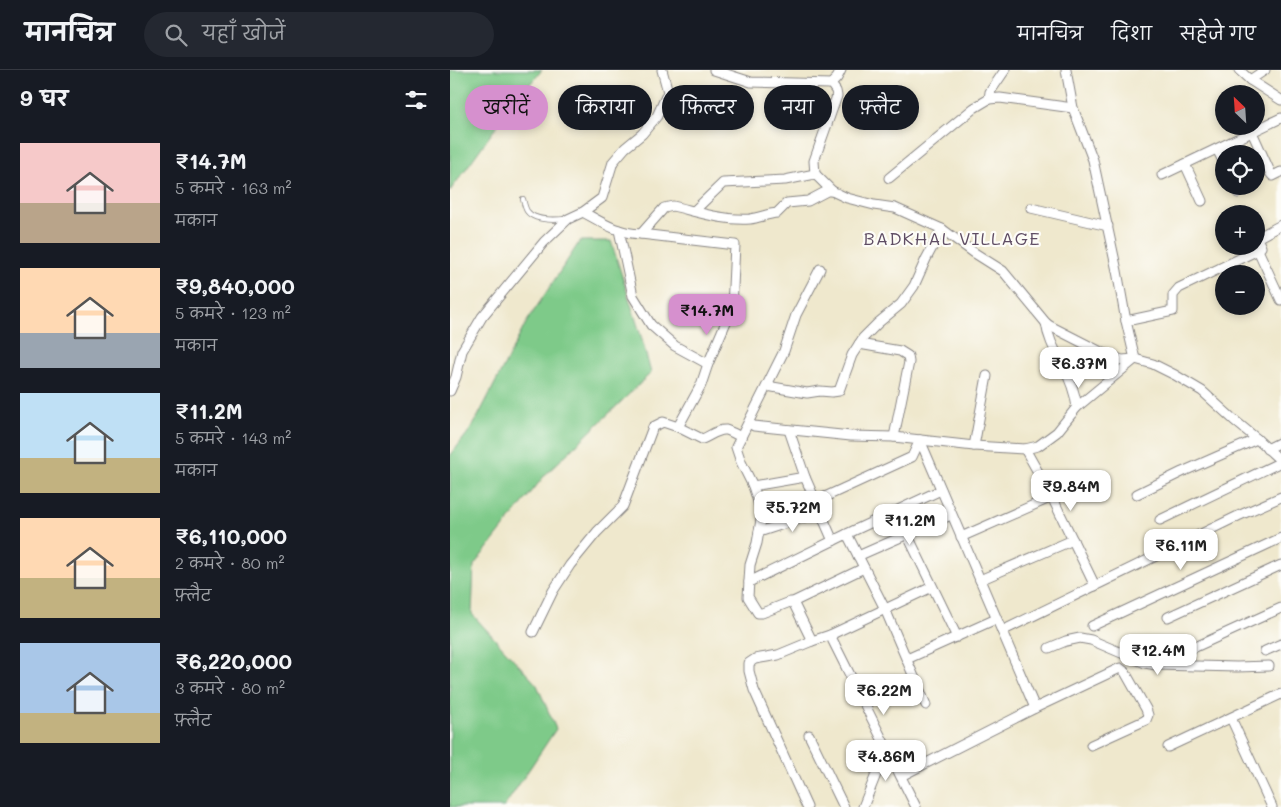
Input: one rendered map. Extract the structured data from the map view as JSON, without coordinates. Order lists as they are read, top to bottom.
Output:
{
  "districts": ["BADKHAL VILLAGE"],
  "north": "top left",
  "page": {
    "header": "मानचित्र",
    "search": "यहाँ खोजें",
    "nav": ["मानचित्र", "दिशा", "सहेजे गए"],
    "heading": "9 घर",
    "map_buttons": ["+", "−"],
    "chip": [
      "खरीदें",
      "किराया",
      "फ़िल्टर",
      "नया",
      "फ़्लैट"
    ],
    "list": [
      {
        "name": "₹14.7M",
        "note": "5 कमरे · 163 m² · मकान"
      },
      {
        "name": "₹9,840,000",
        "note": "5 कमरे · 123 m² · मकान"
      },
      {
        "name": "₹11.2M",
        "note": "5 कमरे · 143 m² · मकान"
      },
      {
        "name": "₹6,110,000",
        "note": "2 कमरे · 80 m² · फ़्लैट"
      },
      {
        "name": "₹6,220,000",
        "note": "3 कमरे · 80 m² · फ़्लैट"
      }
    ],
    "price": [
      "₹14.7M",
      "₹6.37M",
      "₹9.84M",
      "₹5.72M",
      "₹11.2M",
      "₹6.11M",
      "₹12.4M",
      "₹6.22M",
      "₹4.86M"
    ]
  }
}
